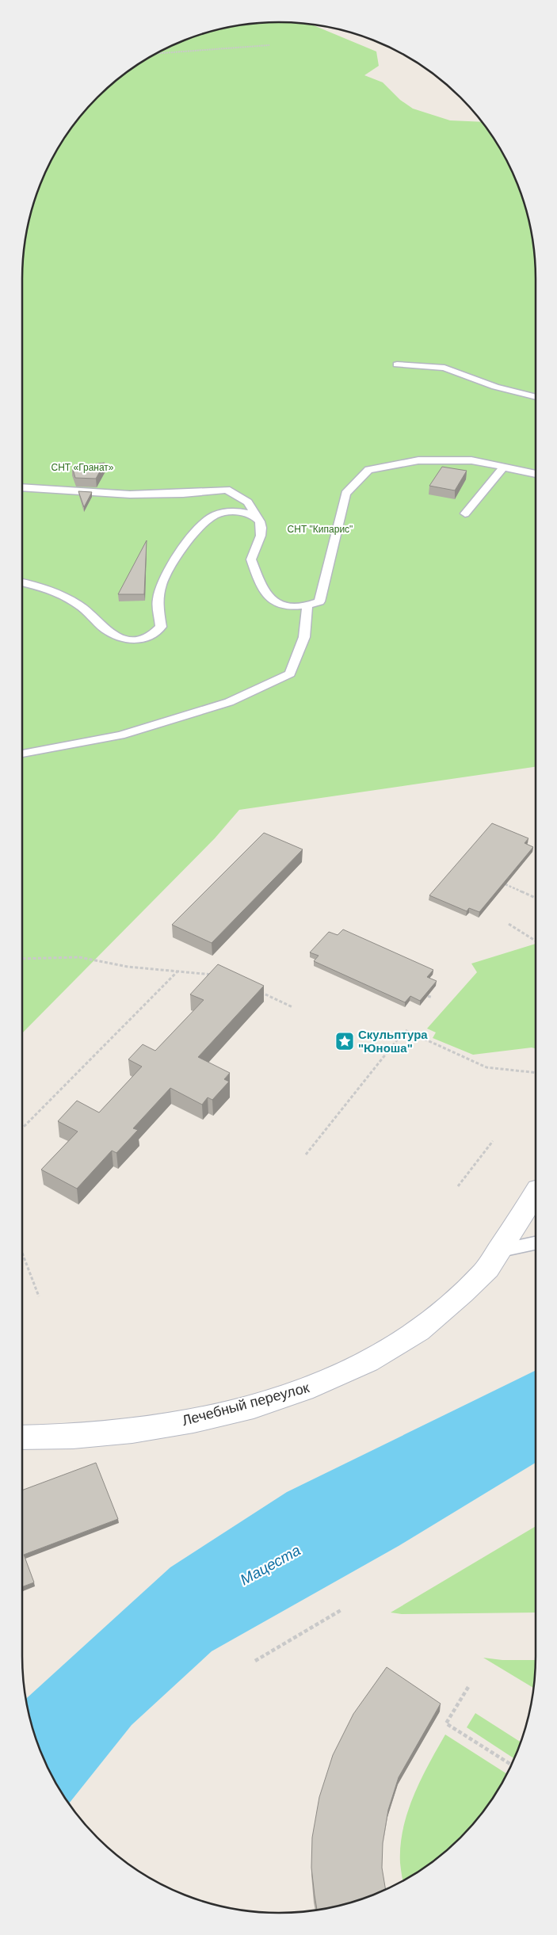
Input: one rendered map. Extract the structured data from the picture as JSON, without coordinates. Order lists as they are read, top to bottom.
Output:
{
  "streets": {
    "street": ["Лечебный переулок"]
  },
  "water": ["Мацеста"],
  "parks": ["СНТ «Гранат»", "СНТ \"Кипарис\""],
  "places": {
    "place": ["Скульптура \"Юноша\""]
  }
}
